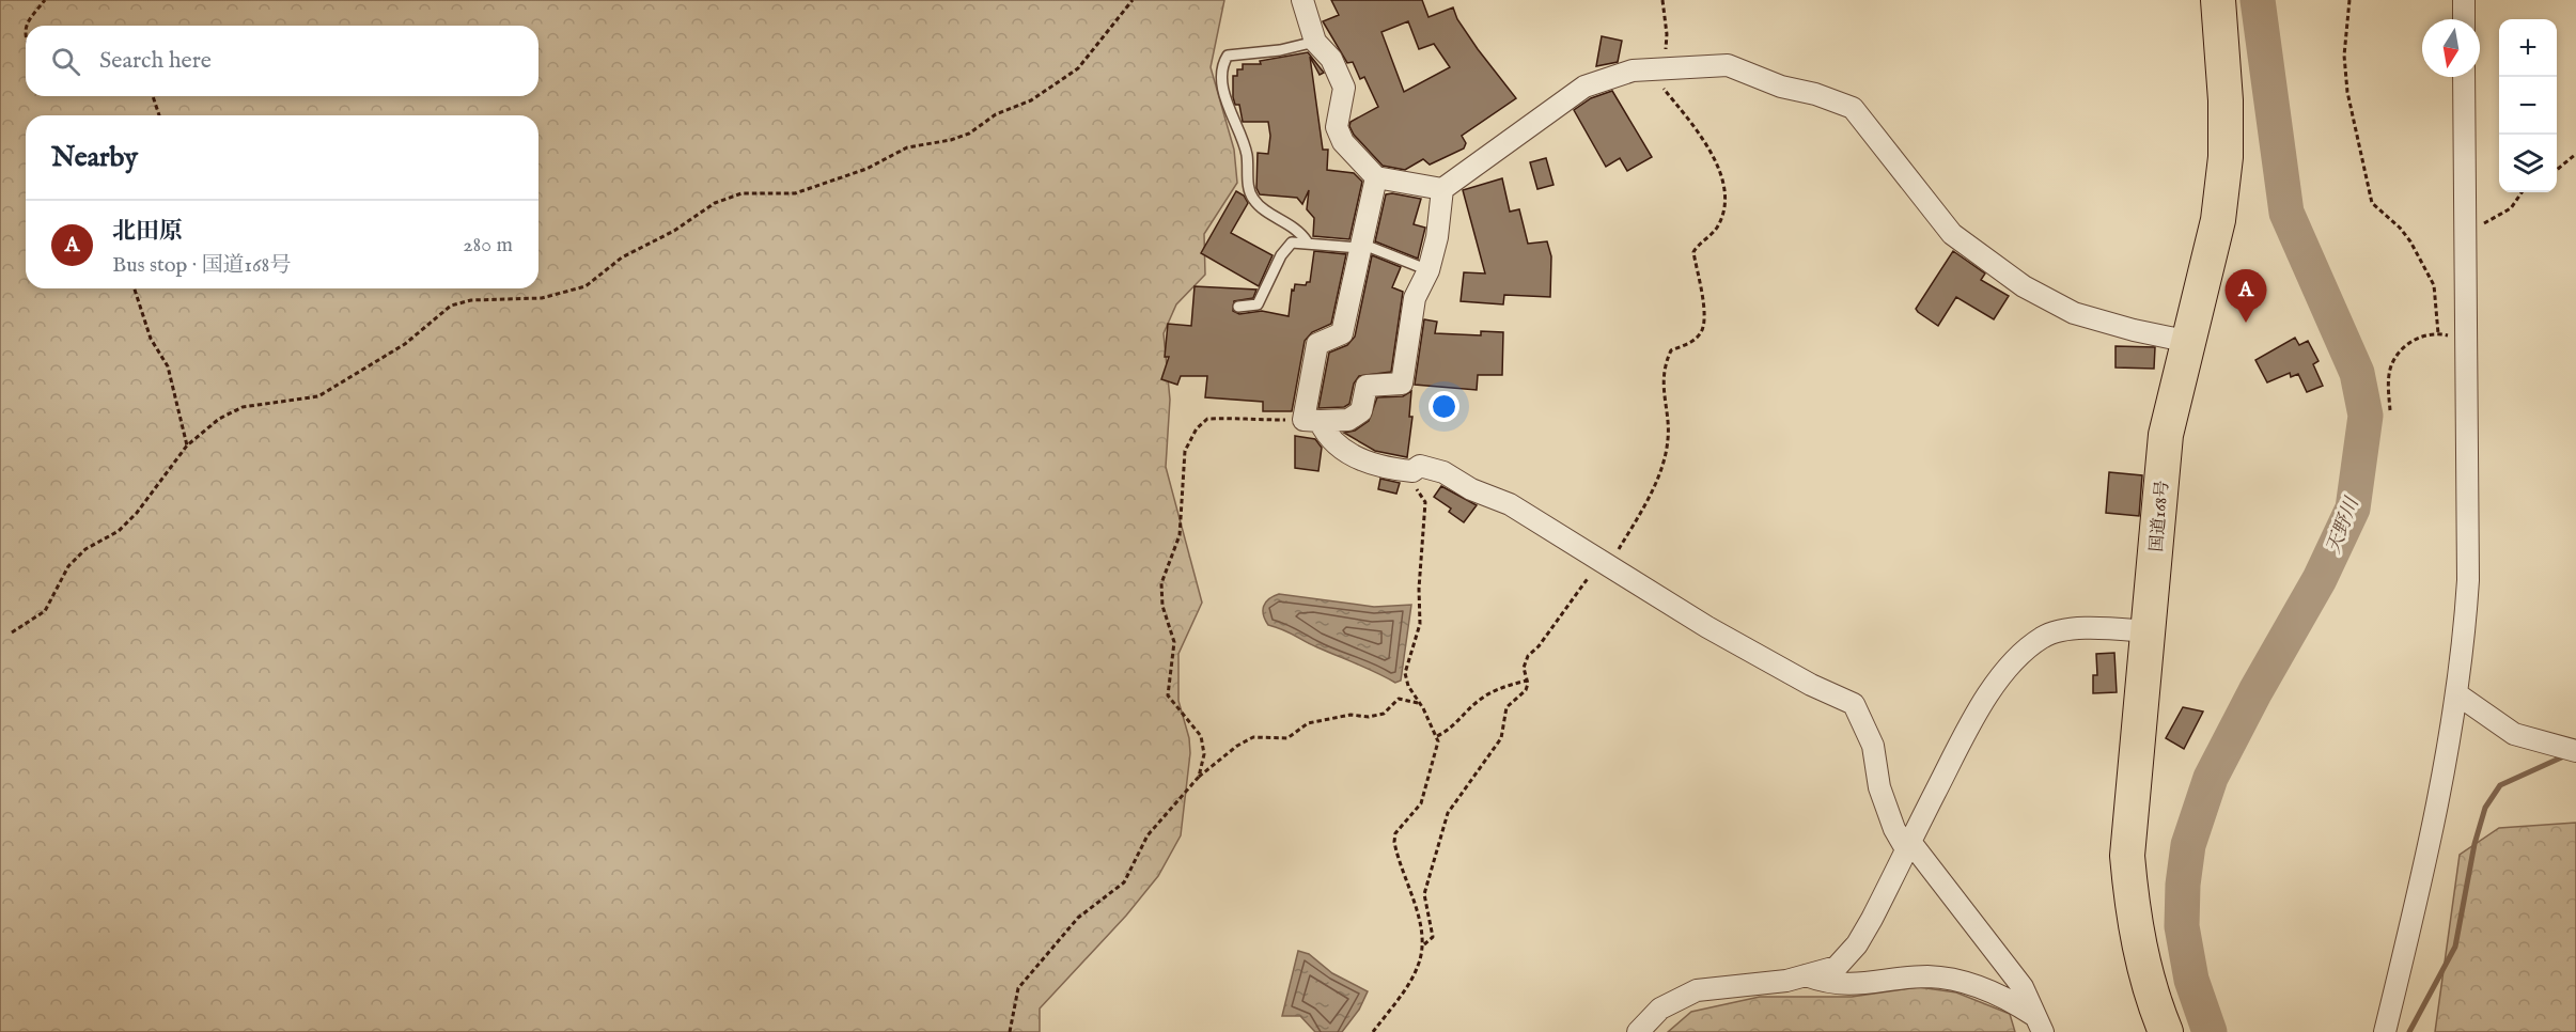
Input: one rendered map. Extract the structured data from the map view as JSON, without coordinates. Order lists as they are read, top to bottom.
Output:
{
  "streets": {
    "highway": ["国道168号"]
  },
  "water": ["天野川"],
  "north": "bottom",
  "page": {
    "map_buttons": ["+", "−"],
    "search": "Search here",
    "heading": "Nearby",
    "list": [
      {
        "mark": "A",
        "name": "北田原",
        "note": "Bus stop · 国道168号",
        "value": "280 m"
      }
    ],
    "pins": "A"
  }
}
